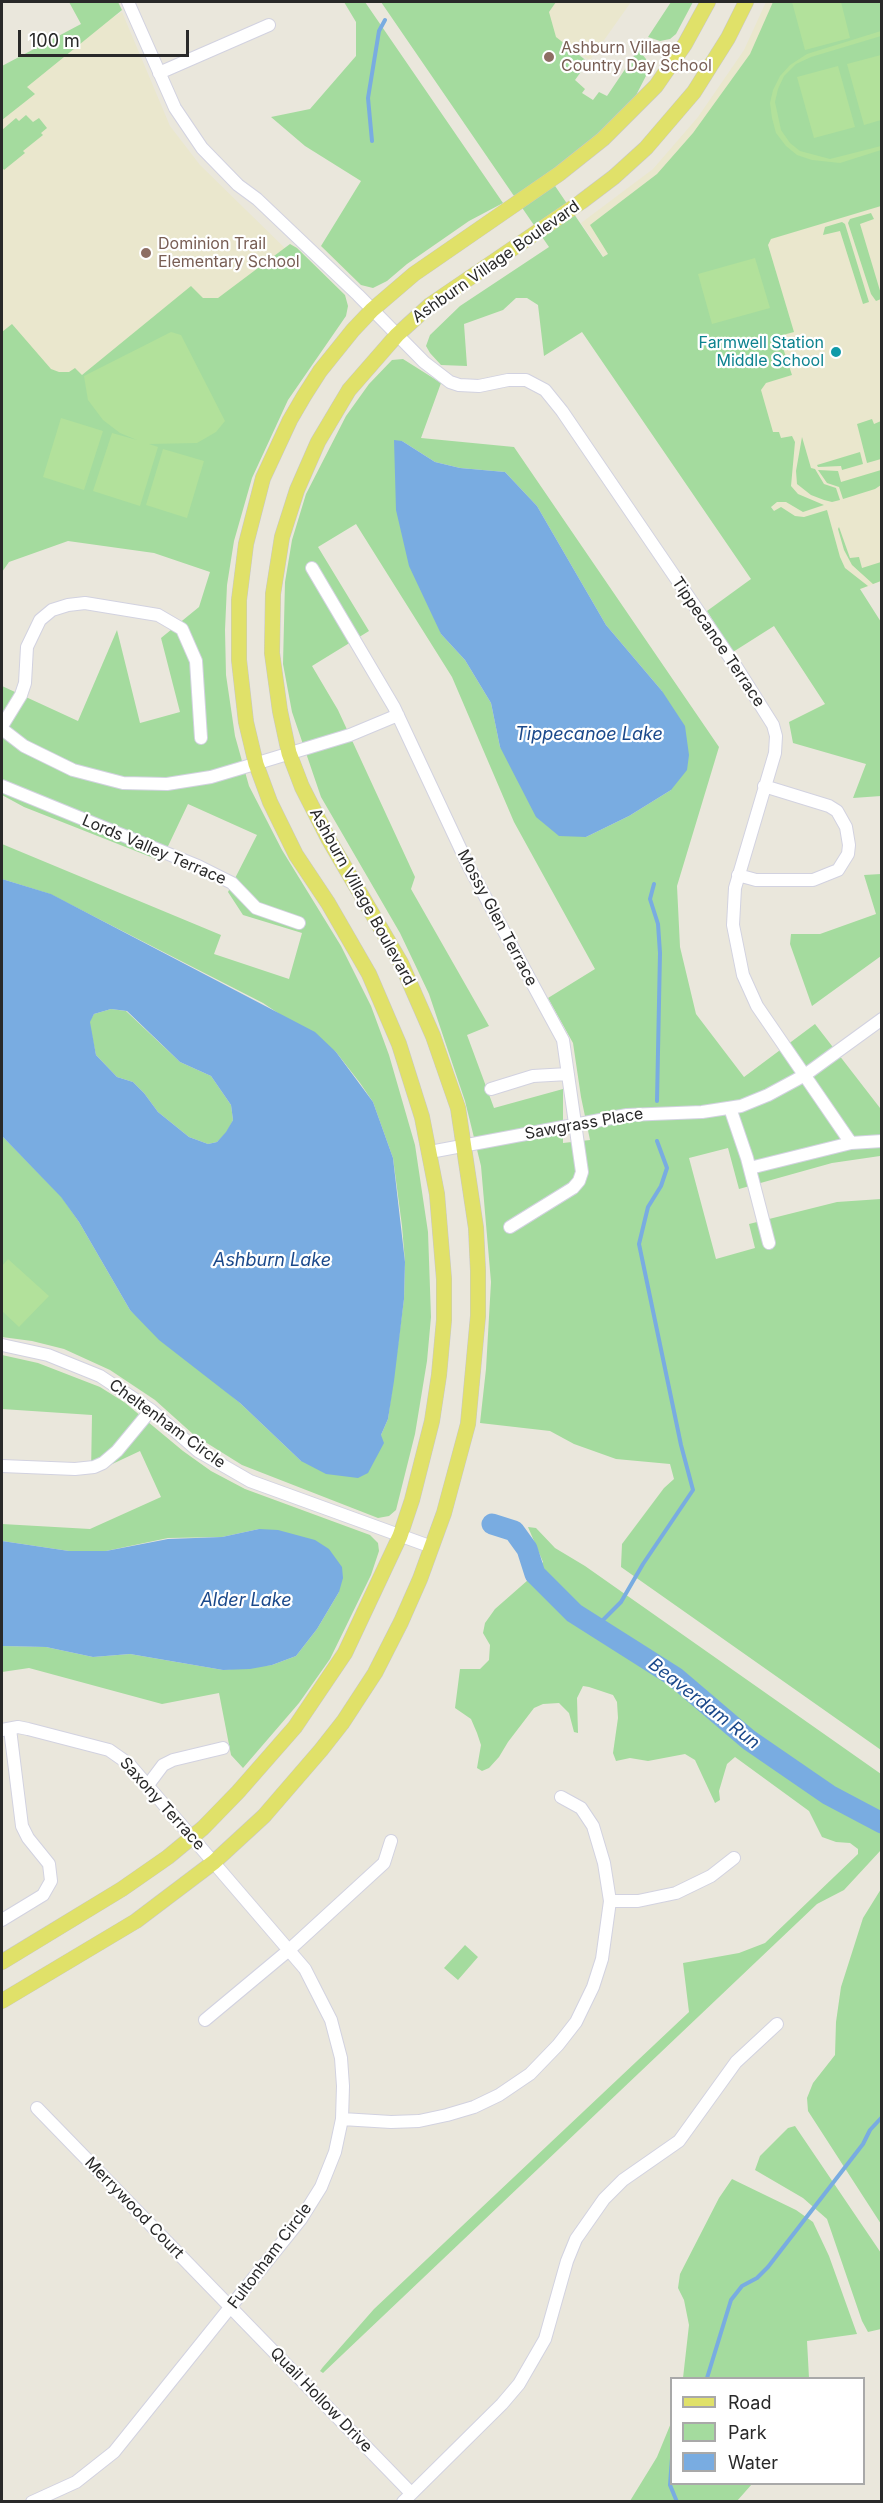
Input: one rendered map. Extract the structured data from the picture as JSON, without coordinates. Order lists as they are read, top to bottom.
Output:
{
  "streets": {
    "main road": ["Ashburn Village Boulevard"],
    "street": [
      "Tippecanoe Terrace",
      "Lords Valley Terrace",
      "Mossy Glen Terrace",
      "Sawgrass Place",
      "Cheltenham Circle",
      "Saxony Terrace",
      "Merrywood Court",
      "Fultonham Circle",
      "Quail Hollow Drive"
    ]
  },
  "crossings": [
    ["Ashburn Village Boulevard", "Tippecanoe Terrace"],
    ["Ashburn Village Boulevard", "Sawgrass Place"],
    ["Ashburn Village Boulevard", "Cheltenham Circle"],
    ["Ashburn Village Boulevard", "Saxony Terrace"],
    ["Ashburn Village Boulevard", "Fultonham Circle"],
    ["Tippecanoe Terrace", "Sawgrass Place"],
    ["Mossy Glen Terrace", "Sawgrass Place"],
    ["Saxony Terrace", "Fultonham Circle"],
    ["Merrywood Court", "Fultonham Circle"],
    ["Merrywood Court", "Quail Hollow Drive"],
    ["Fultonham Circle", "Quail Hollow Drive"]
  ],
  "water": [
    "Tippecanoe Lake",
    "Ashburn Lake",
    "Alder Lake",
    "Beaverdam Run"
  ],
  "places": ["Ashburn Village Country Day School", "Dominion Trail Elementary School", "Farmwell Station Middle School"],
  "legend": ["Road", "Park", "Water"],
  "scale_bar": "100 m"
}
